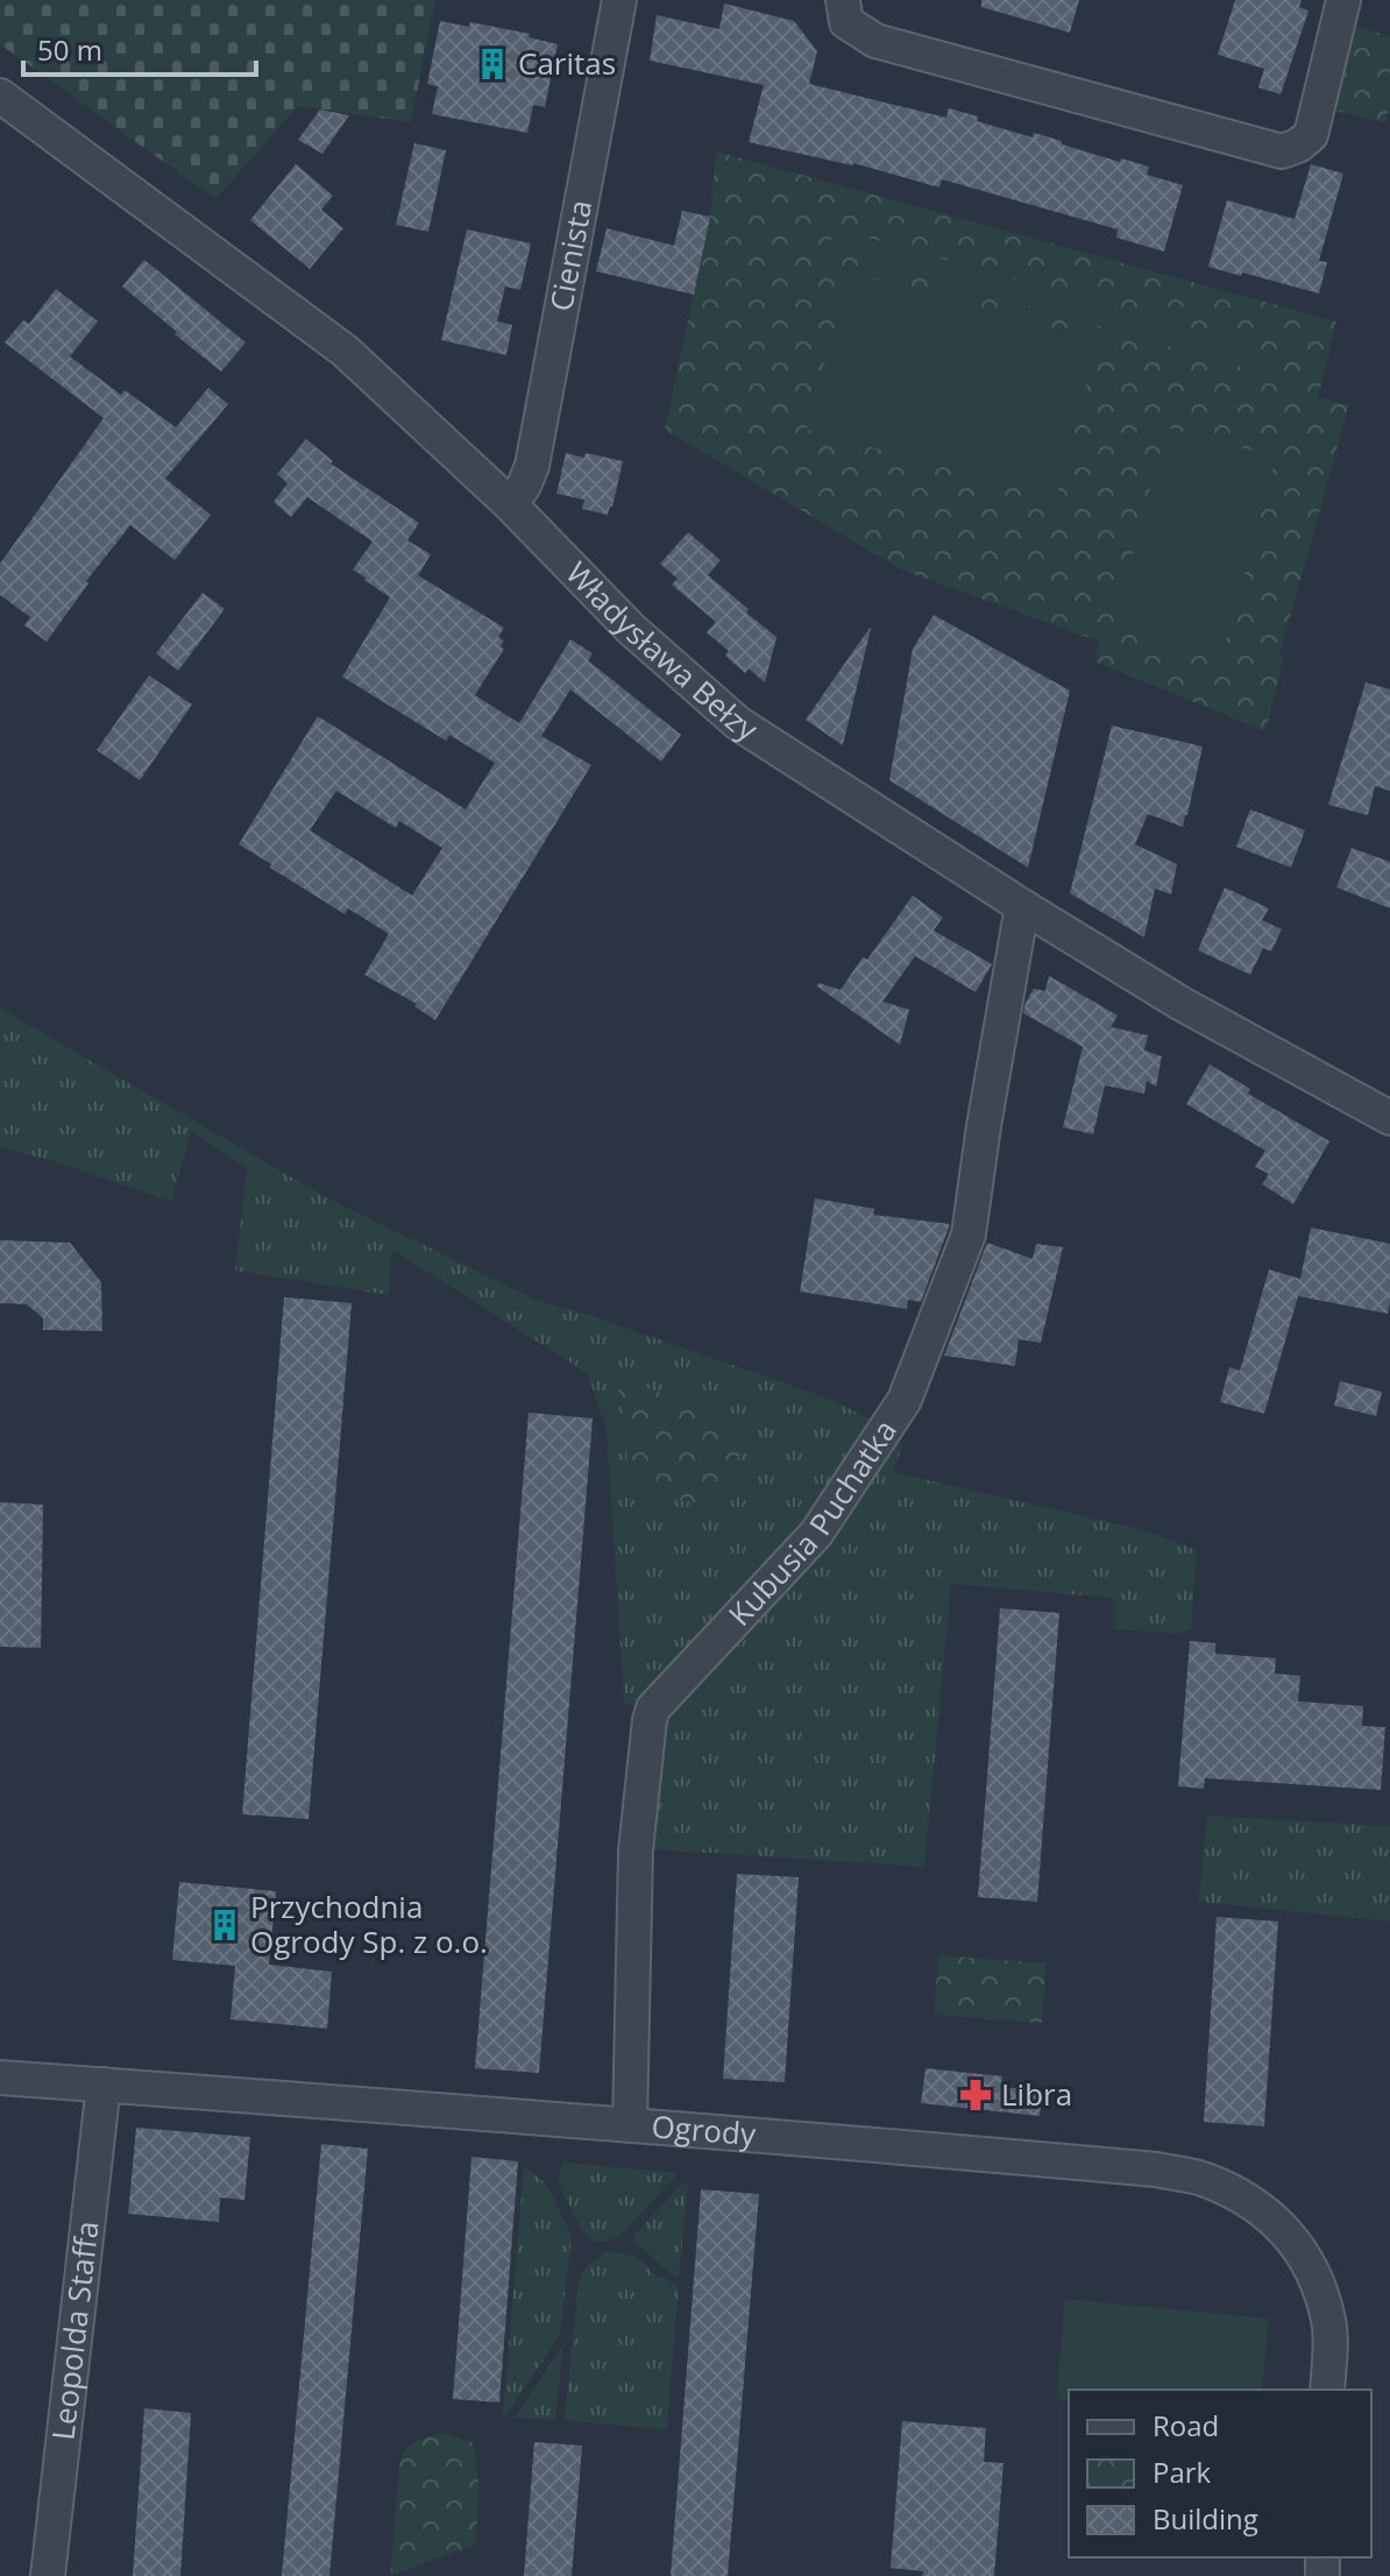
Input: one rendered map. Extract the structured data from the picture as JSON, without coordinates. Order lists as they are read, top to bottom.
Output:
{
  "streets": {
    "street": [
      "Cienista",
      "Władysława Bełzy",
      "Kubusia Puchatka",
      "Ogrody",
      "Leopolda Staffa"
    ]
  },
  "crossings": [
    ["Cienista", "Władysława Bełzy"],
    ["Władysława Bełzy", "Kubusia Puchatka"],
    ["Kubusia Puchatka", "Ogrody"],
    ["Ogrody", "Leopolda Staffa"]
  ],
  "places": {
    "building": ["Caritas", "Przychodnia Ogrody Sp. z o.o."],
    "pharmacy": ["Libra"]
  },
  "legend": ["Road", "Park", "Building"],
  "scale_bar": "50 m"
}
